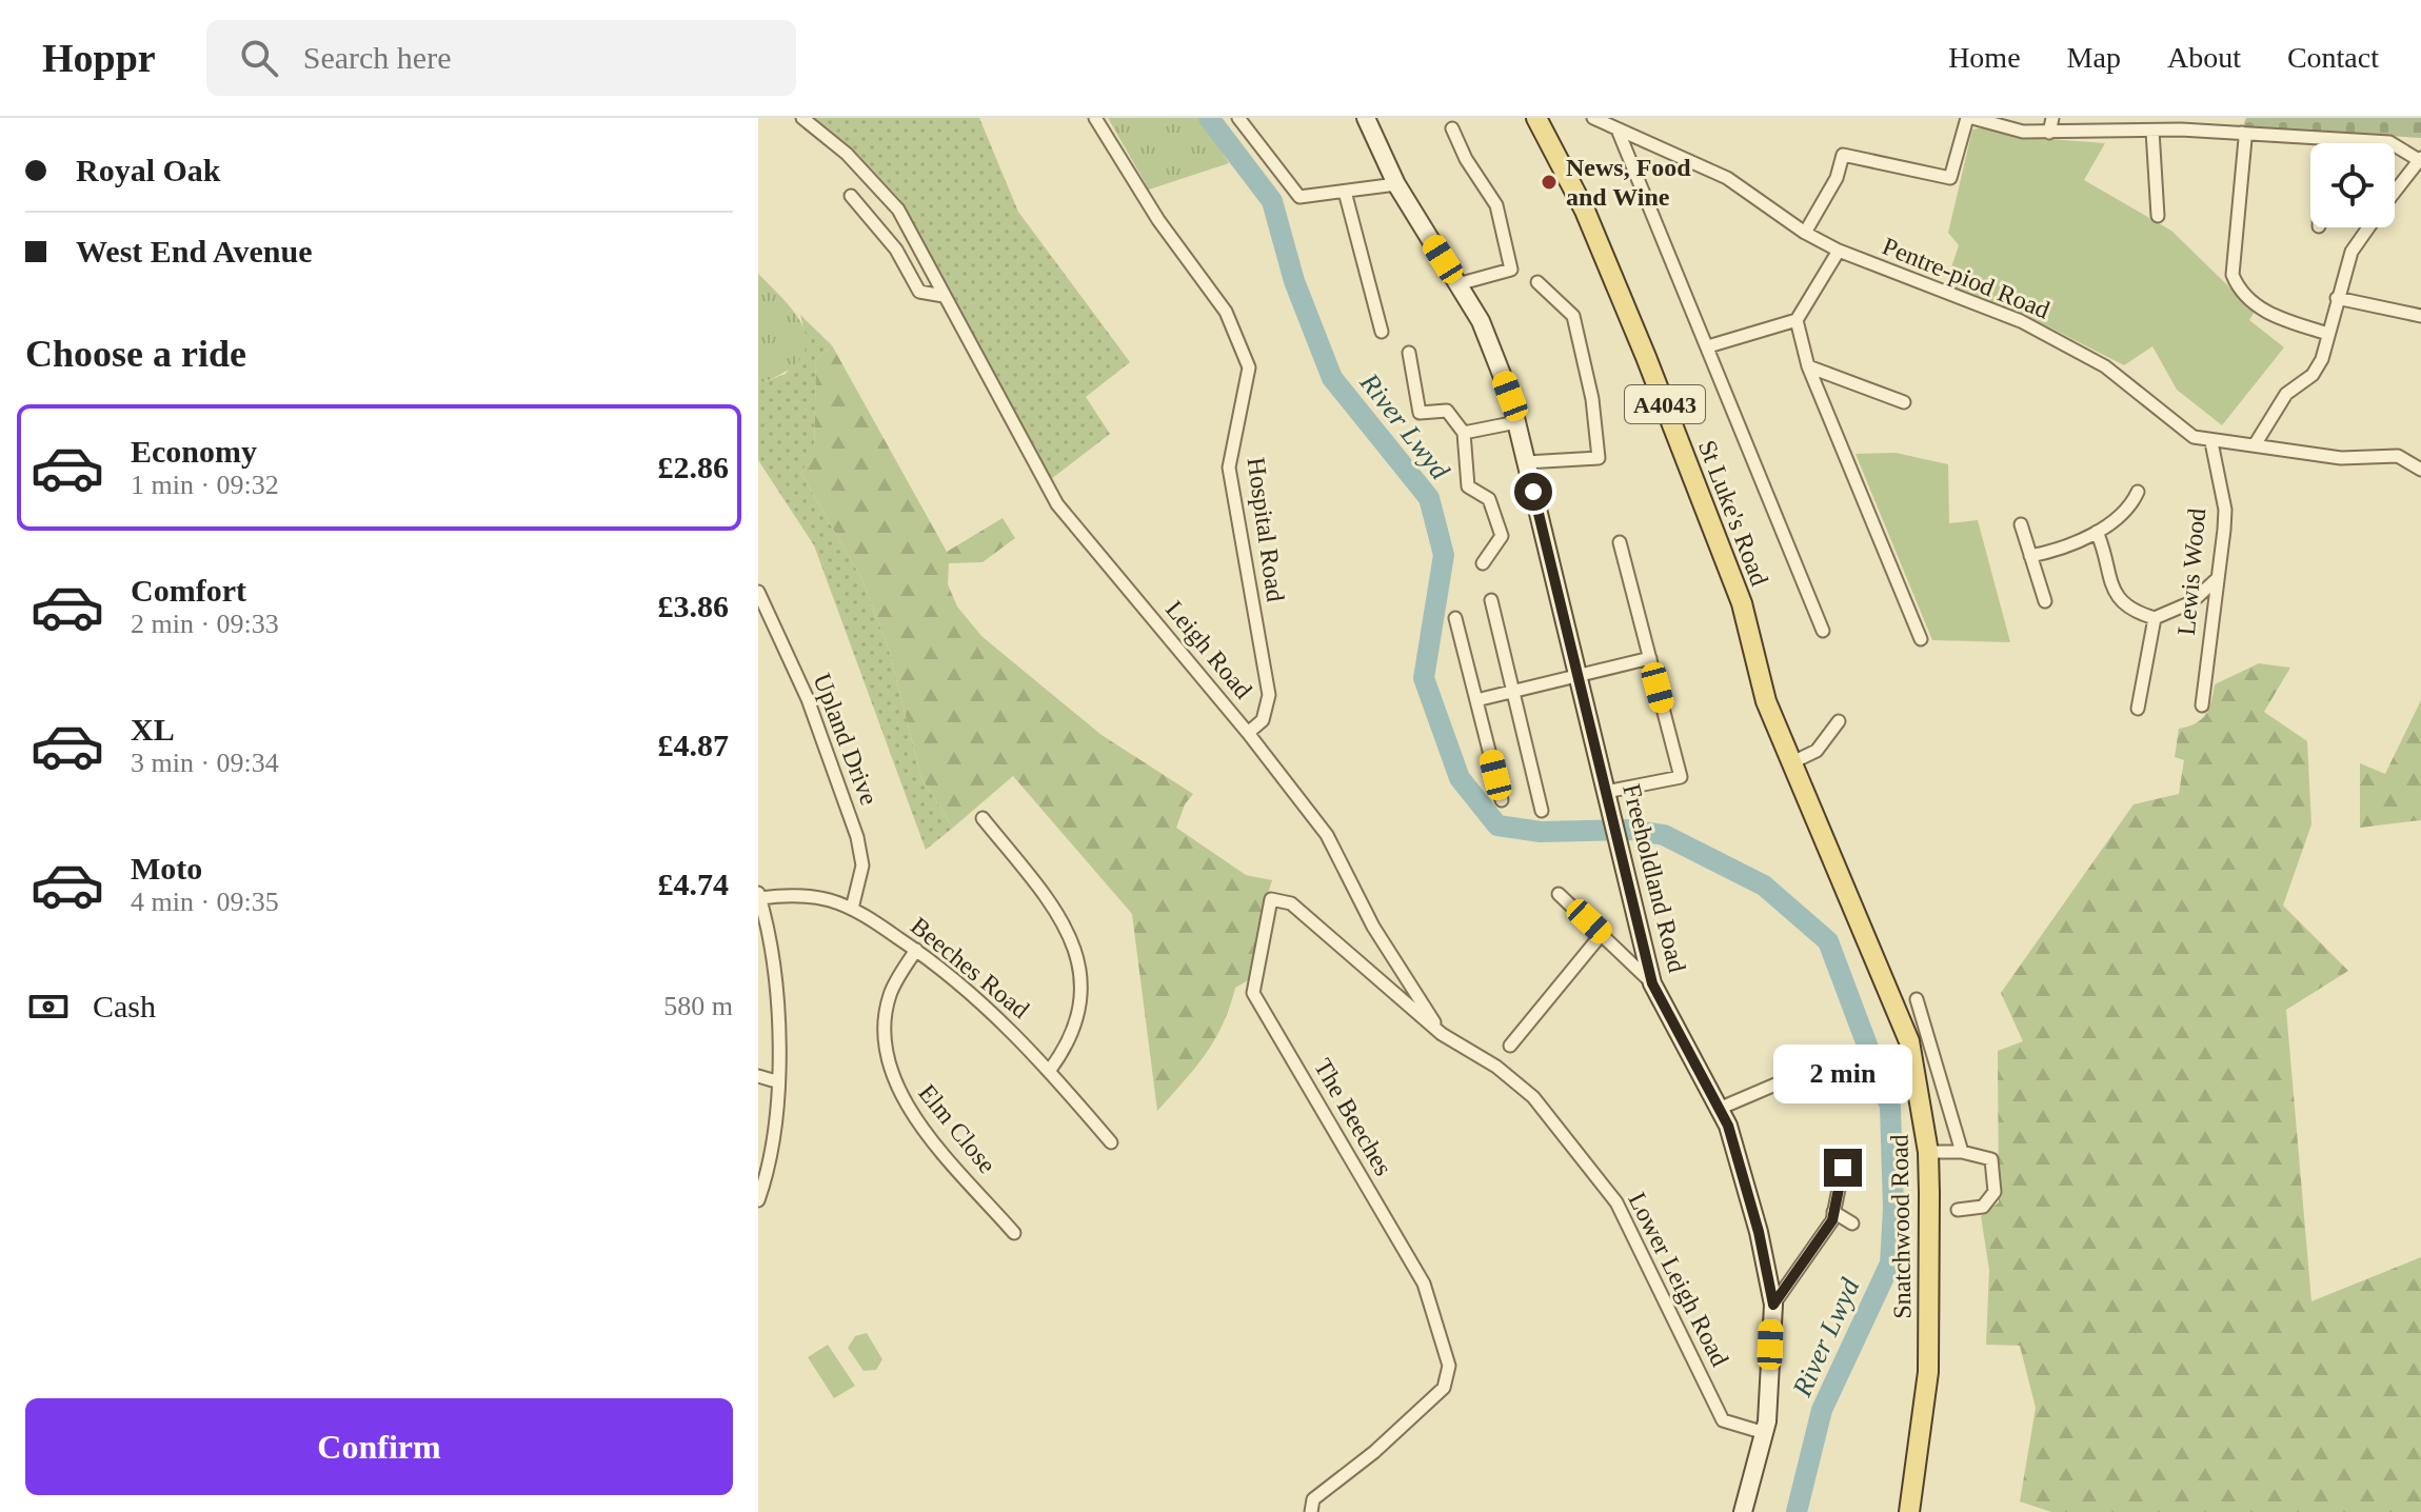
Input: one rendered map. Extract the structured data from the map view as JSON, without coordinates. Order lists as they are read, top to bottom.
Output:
{
  "streets": {
    "main road": [
      "A4043",
      "St Luke's Road",
      "Freeholdland Road",
      "Snatchwood Road"
    ],
    "street": [
      "Pentre-piod Road",
      "Hospital Road",
      "Lewis Wood",
      "Leigh Road",
      "Upland Drive",
      "Beeches Road",
      "The Beeches",
      "Elm Close",
      "Lower Leigh Road"
    ]
  },
  "crossings": [
    ["Pentre-piod Road", "Lewis Wood"],
    ["St Luke's Road", "Snatchwood Road"],
    ["Hospital Road", "Leigh Road"],
    ["Leigh Road", "The Beeches"],
    ["Leigh Road", "Lower Leigh Road"],
    ["Upland Drive", "Beeches Road"],
    ["Freeholdland Road", "Lower Leigh Road"],
    ["Beeches Road", "Elm Close"],
    ["The Beeches", "Lower Leigh Road"]
  ],
  "water": ["River Lwyd"],
  "places": ["News, Food and Wine"],
  "page": {
    "header": "Hoppr",
    "search": "Search here",
    "nav": [
      "Home",
      "Map",
      "About",
      "Contact"
    ],
    "banner": ["Royal Oak", "West End Avenue"],
    "heading": "Choose a ride",
    "list": [
      {
        "name": "Economy",
        "note": "1 min · 09:32",
        "value": "£2.86"
      },
      {
        "name": "Comfort",
        "note": "2 min · 09:33",
        "value": "£3.86"
      },
      {
        "name": "XL",
        "note": "3 min · 09:34",
        "value": "£4.87"
      },
      {
        "name": "Moto",
        "note": "4 min · 09:35",
        "value": "£4.74"
      }
    ],
    "pay": ["Cash", "580 m"],
    "bubble": "2 min",
    "buttons": "Confirm"
  }
}
